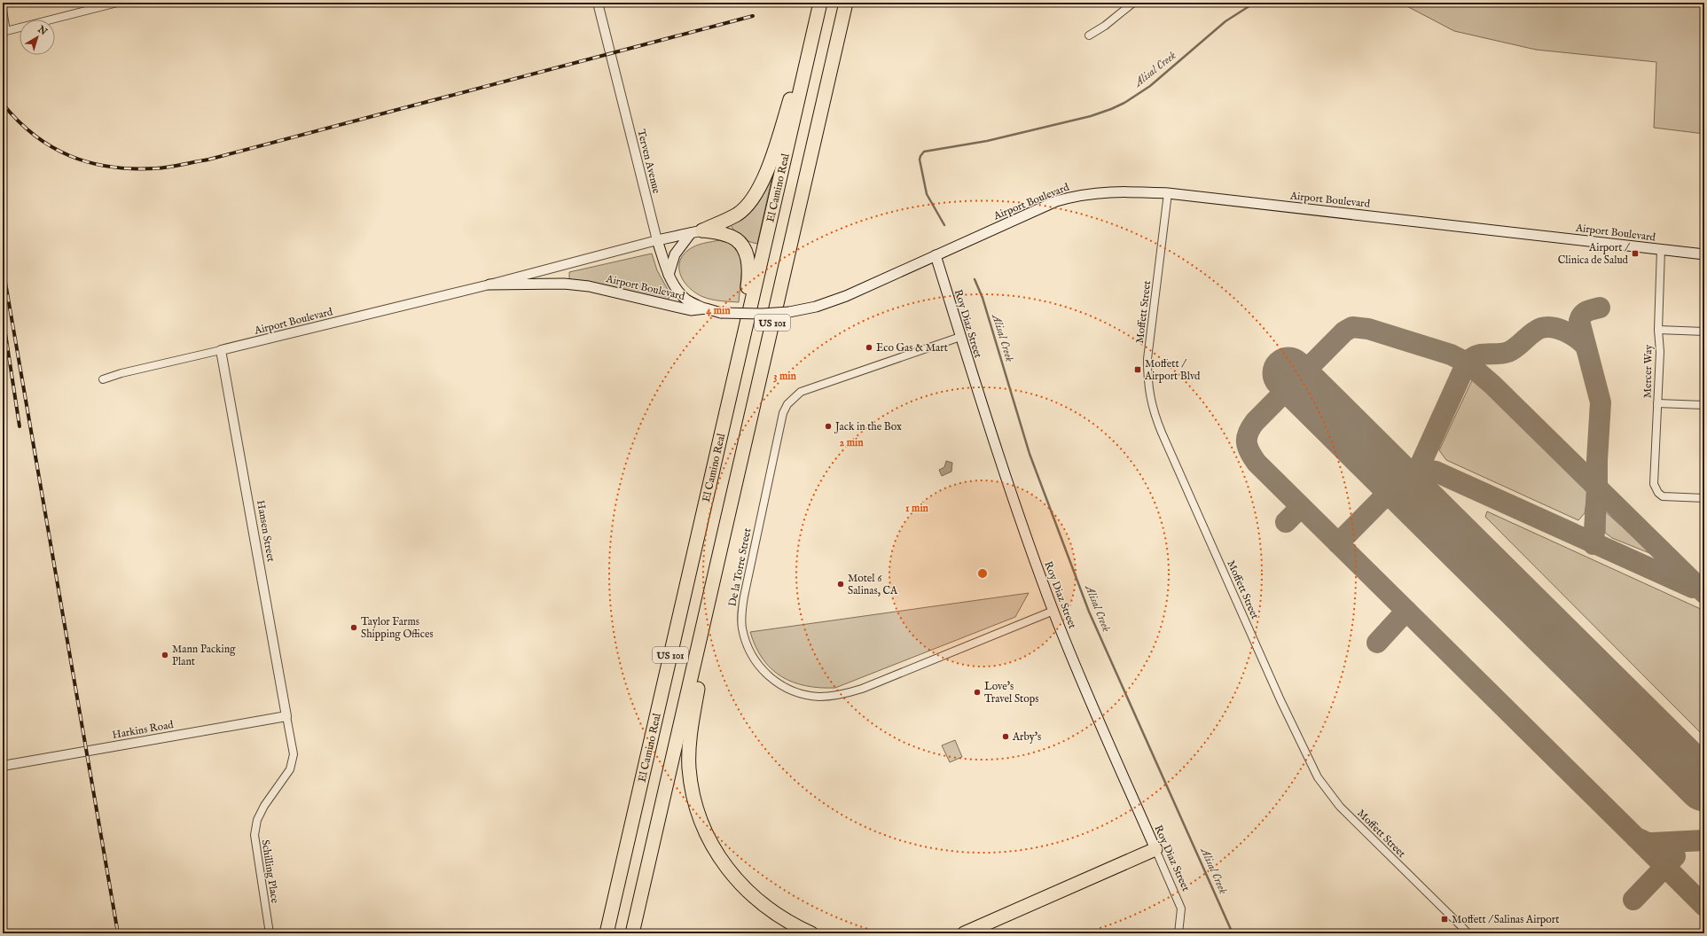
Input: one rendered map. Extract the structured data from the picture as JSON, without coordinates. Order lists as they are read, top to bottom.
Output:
{
  "streets": {
    "highway": ["El Camino Real", "US 101"],
    "main road": ["Terven Avenue", "Airport Boulevard", "Roy Diaz Street"],
    "street": [
      "Moffett Street",
      "Mercer Way",
      "Hansen Street",
      "De la Torre Street",
      "Harkins Road",
      "Schilling Place"
    ]
  },
  "crossings": [
    ["Terven Avenue", "Airport Boulevard"],
    ["Airport Boulevard", "Moffett Street"],
    ["Airport Boulevard", "Roy Diaz Street"],
    ["Airport Boulevard", "Mercer Way"],
    ["Airport Boulevard", "Hansen Street"],
    ["Roy Diaz Street", "De la Torre Street"],
    ["Hansen Street", "Harkins Road"],
    ["Hansen Street", "Schilling Place"],
    ["Harkins Road", "Schilling Place"]
  ],
  "water": ["Alisal Creek"],
  "places": {
    "transit": ["Airport / Clinica de Salud", "Moffett / Airport Blvd", "Moffett / Salinas Airport"],
    "other": [
      "Eco Gas & Mart",
      "Jack in the Box",
      "Motel 6 Salinas, CA",
      "Taylor Farms Shipping Offices",
      "Mann Packing Plant",
      "Love's Travel Stops",
      "Arby's"
    ]
  },
  "north": "top right",
  "rings": [
    "4 min",
    "3 min",
    "2 min",
    "1 min"
  ]
}
